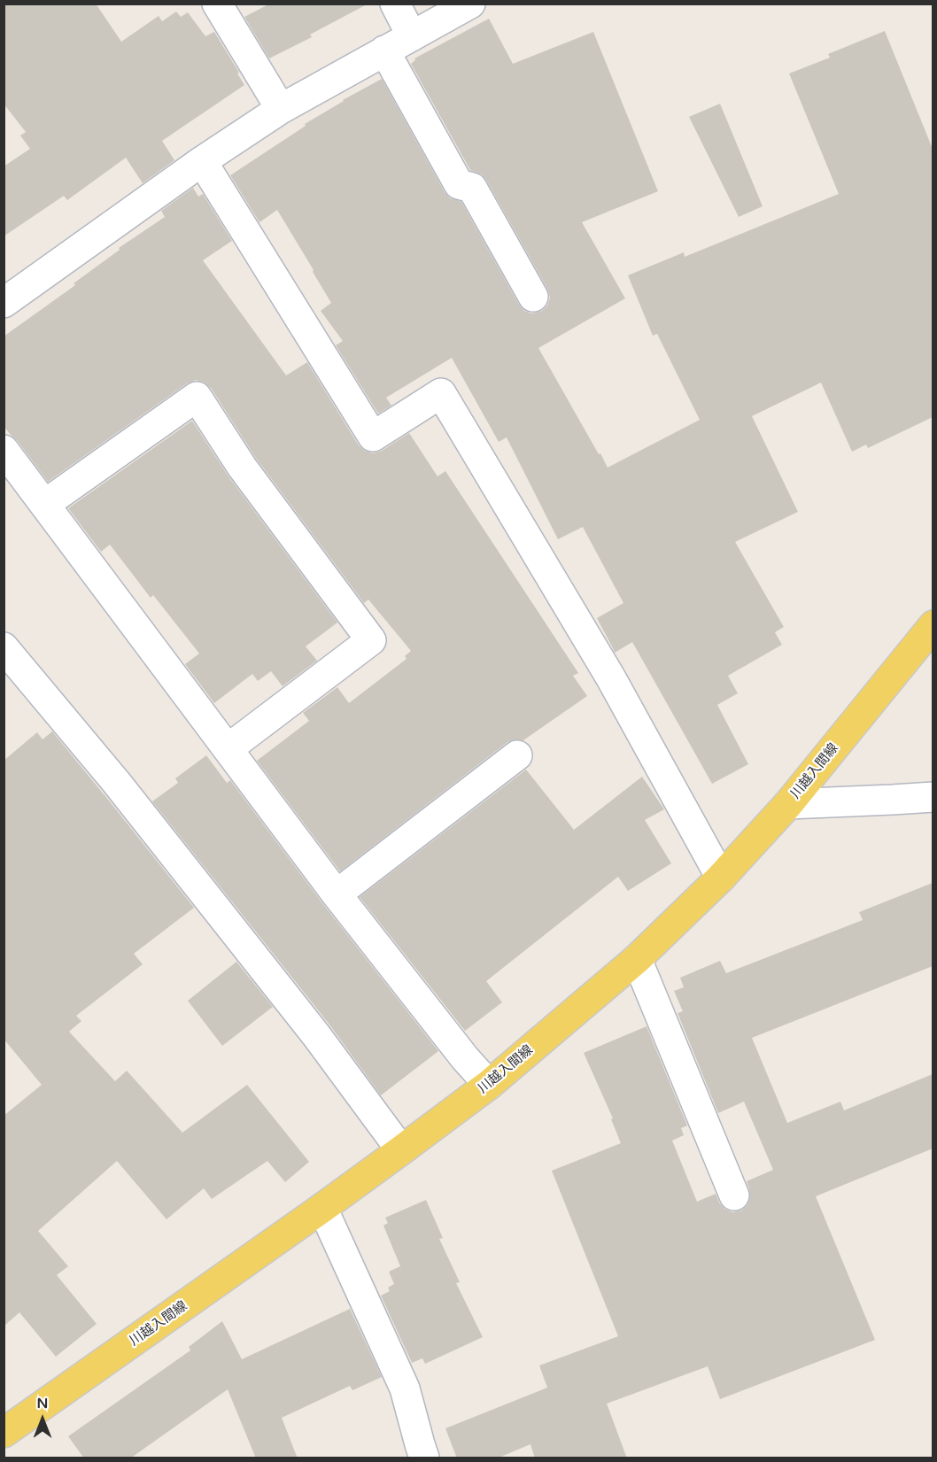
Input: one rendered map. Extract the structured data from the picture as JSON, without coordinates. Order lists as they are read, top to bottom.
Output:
{
  "streets": {
    "main road": ["川越入間線"]
  },
  "north": "top"
}
